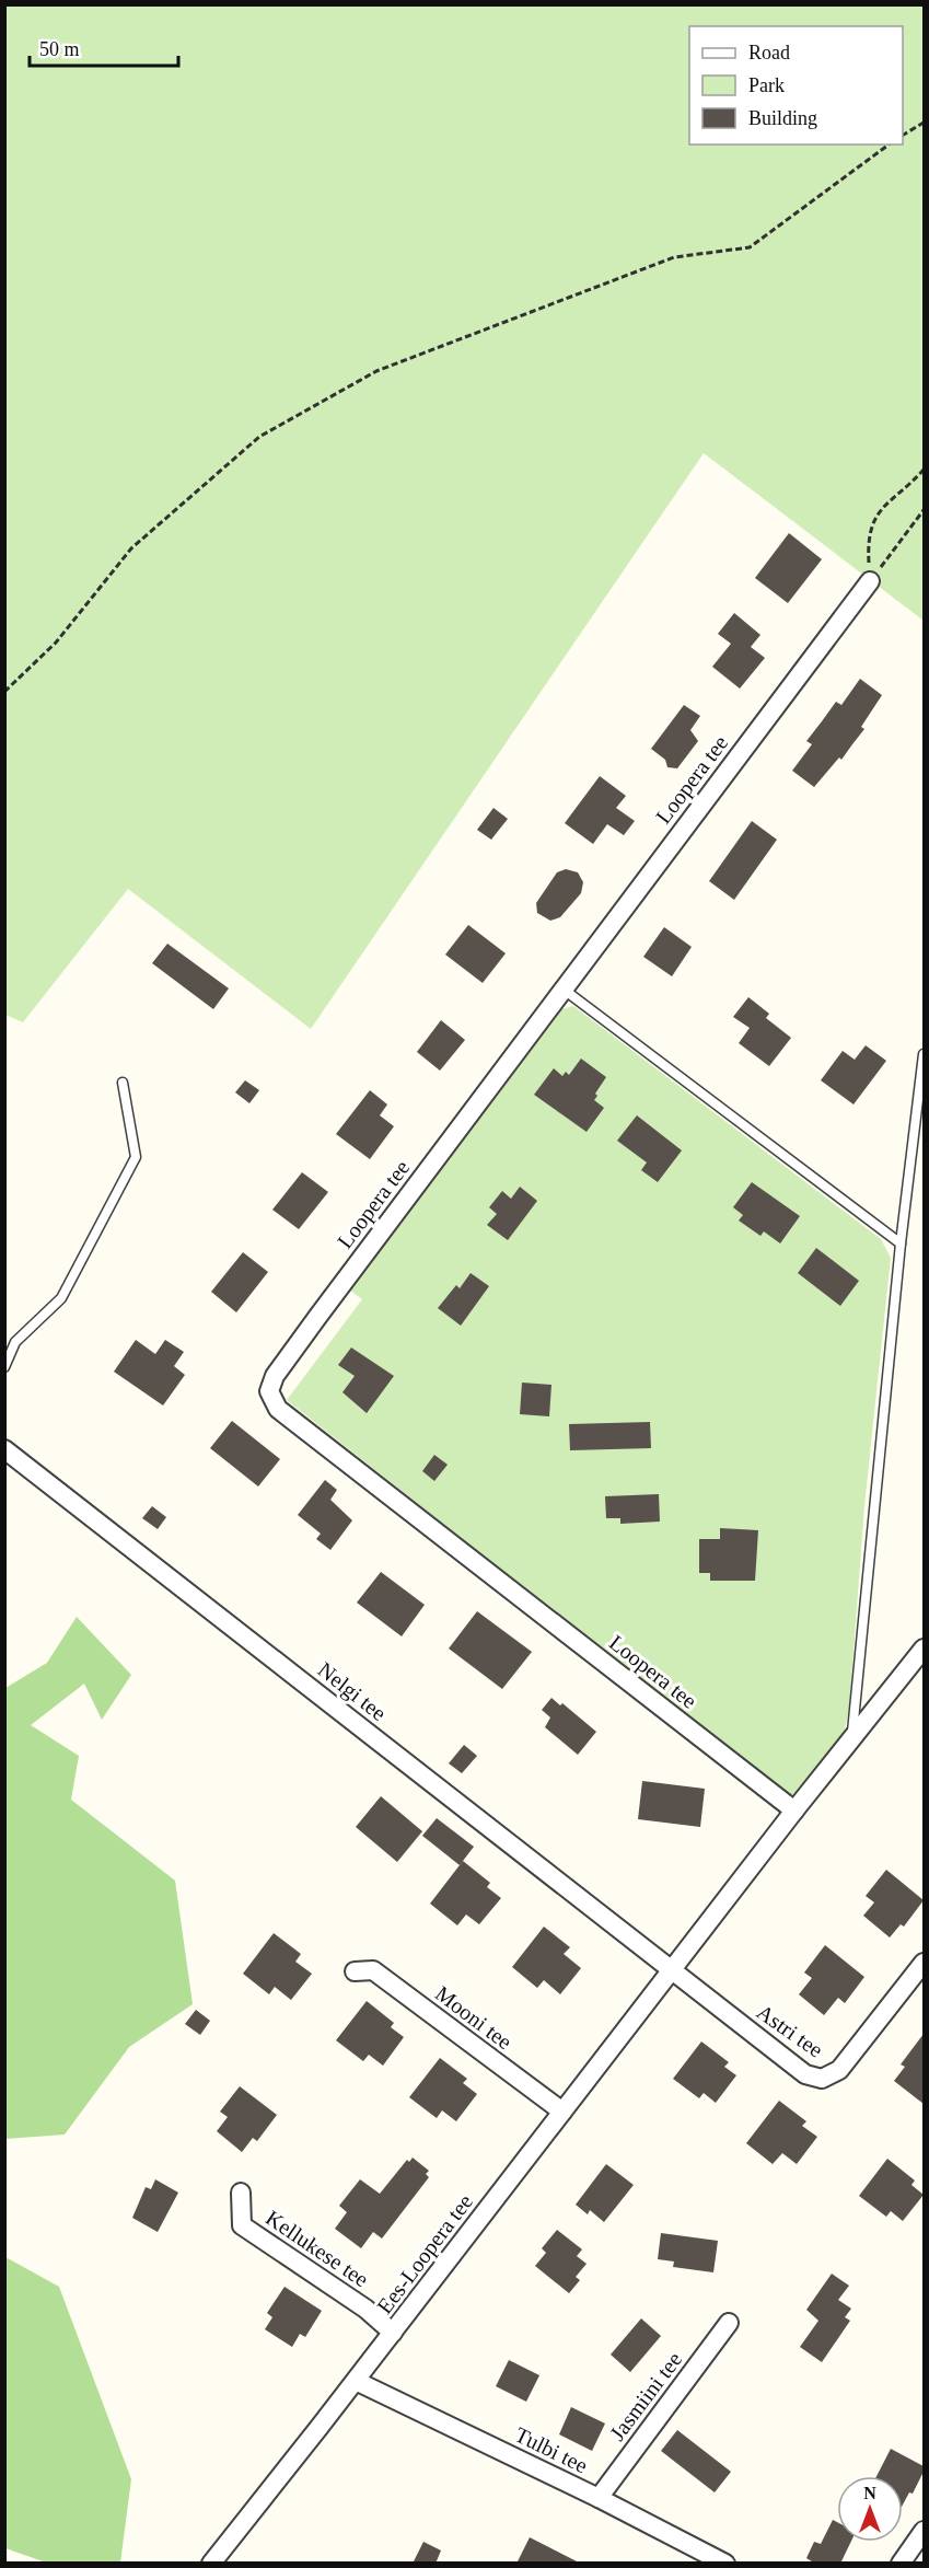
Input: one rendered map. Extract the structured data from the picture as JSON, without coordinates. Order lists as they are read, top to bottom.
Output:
{
  "streets": {
    "street": [
      "Loopera tee",
      "Nelgi tee",
      "Mooni tee",
      "Astri tee",
      "Kellukese tee",
      "Ees-Loopera tee",
      "Jasmiini tee",
      "Tulbi tee"
    ]
  },
  "crossings": [
    ["Nelgi tee", "Astri tee"],
    ["Nelgi tee", "Ees-Loopera tee"],
    ["Mooni tee", "Ees-Loopera tee"],
    ["Astri tee", "Ees-Loopera tee"],
    ["Kellukese tee", "Ees-Loopera tee"],
    ["Ees-Loopera tee", "Tulbi tee"],
    ["Jasmiini tee", "Tulbi tee"]
  ],
  "legend": ["Road", "Park", "Building"],
  "scale_bar": "50 m",
  "north": "top"
}
